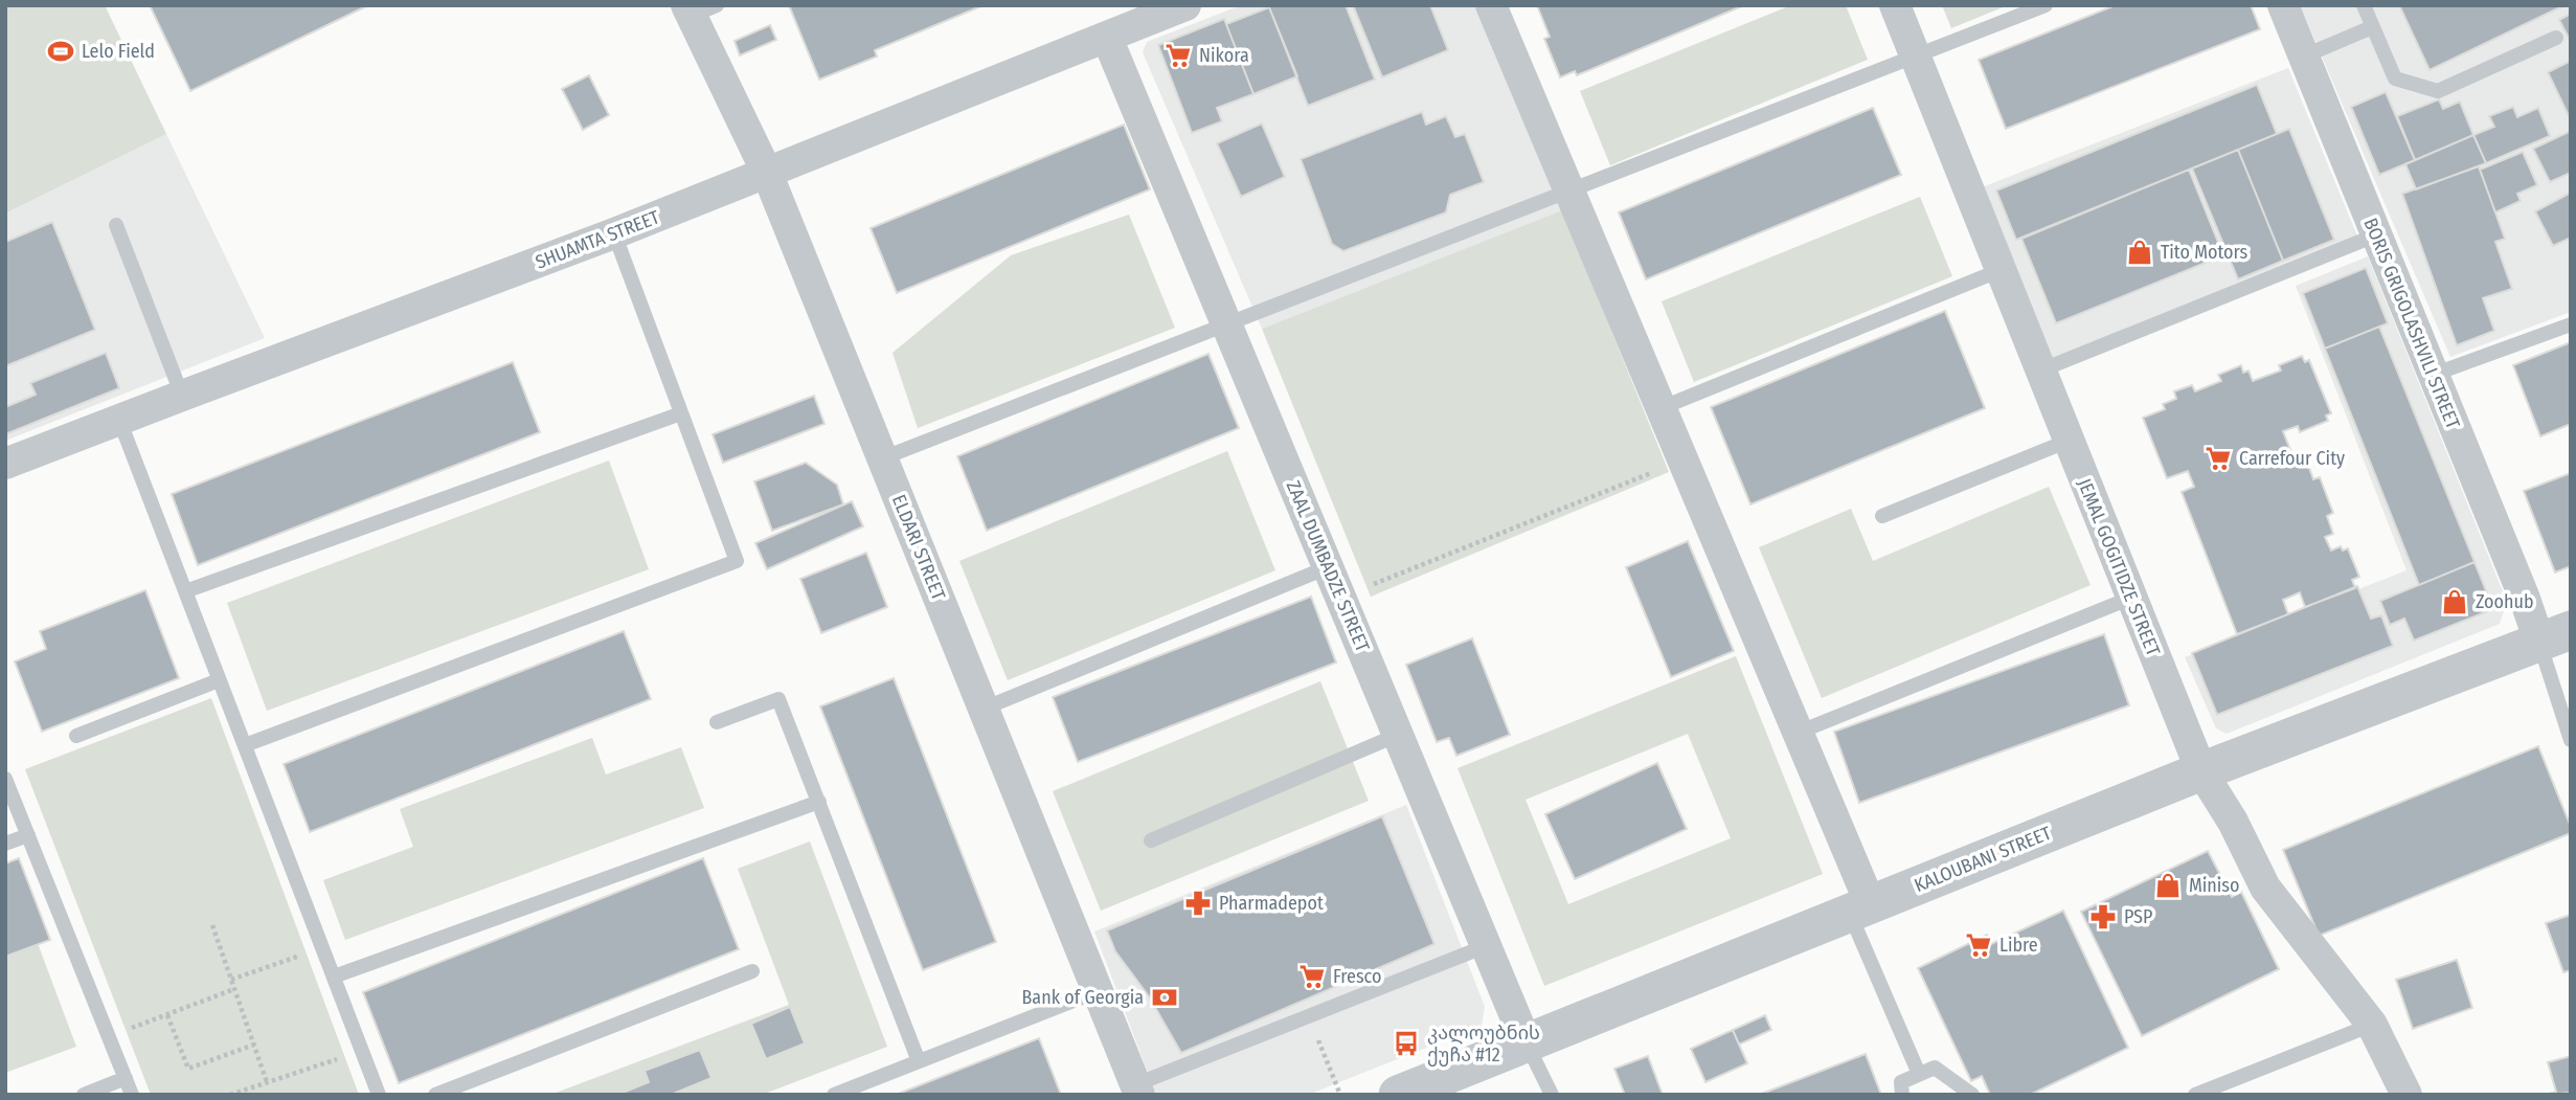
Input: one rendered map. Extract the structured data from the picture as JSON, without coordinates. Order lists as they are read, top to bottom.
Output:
{
  "streets": {
    "street": [
      "SHUAMTA STREET",
      "BORIS GRIGOLASHVILI STREET",
      "ELDARI STREET",
      "ZAAL DUMBADZE STREET",
      "JEMAL GOGITIDZE STREET",
      "KALOUBANI STREET"
    ]
  },
  "crossings": [
    ["SHUAMTA STREET", "ELDARI STREET"],
    ["SHUAMTA STREET", "ZAAL DUMBADZE STREET"],
    ["BORIS GRIGOLASHVILI STREET", "KALOUBANI STREET"],
    ["ZAAL DUMBADZE STREET", "KALOUBANI STREET"],
    ["JEMAL GOGITIDZE STREET", "KALOUBANI STREET"]
  ],
  "places": {
    "sports": ["Lelo Field"],
    "supermarket": [
      "Nikora",
      "Carrefour City",
      "Libre",
      "Fresco"
    ],
    "shop": ["Tito Motors", "Zoohub", "Miniso"],
    "pharmacy": ["Pharmadepot", "PSP"],
    "bank": ["Bank of Georgia"],
    "bus stop": ["კალოუბნის ქუჩა #12"]
  }
}
